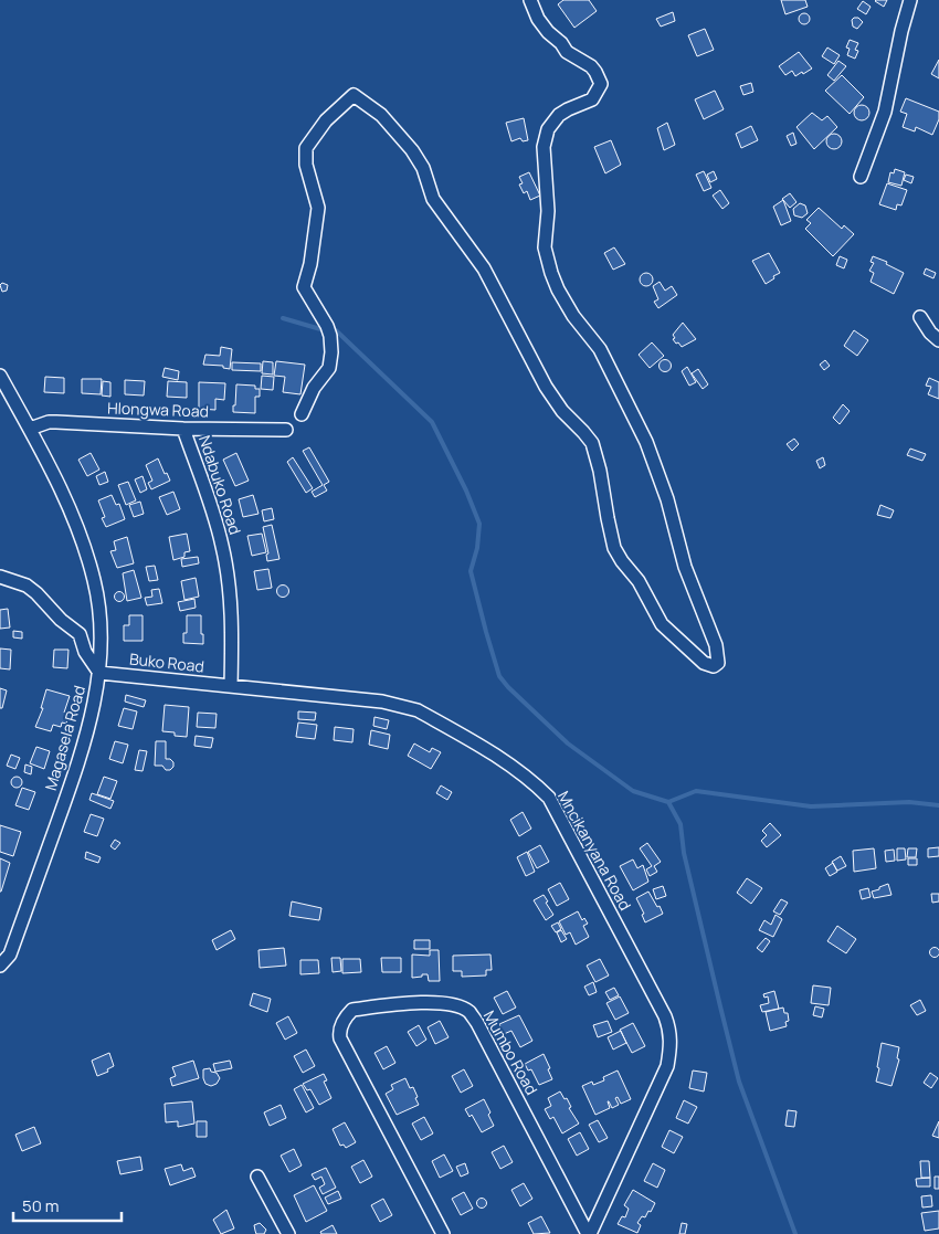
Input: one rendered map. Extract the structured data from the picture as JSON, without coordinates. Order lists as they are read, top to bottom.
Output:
{
  "streets": {
    "street": [
      "Hlongwa Road",
      "Ndabuko Road",
      "Buko Road",
      "Magasela Road",
      "Mncikanyana Road",
      "Mumbo Road"
    ]
  },
  "crossings": [
    ["Hlongwa Road", "Ndabuko Road"],
    ["Hlongwa Road", "Magasela Road"],
    ["Ndabuko Road", "Buko Road"],
    ["Ndabuko Road", "Mncikanyana Road"],
    ["Buko Road", "Magasela Road"],
    ["Buko Road", "Mncikanyana Road"],
    ["Mncikanyana Road", "Mumbo Road"]
  ],
  "scale_bar": "50 m"
}
